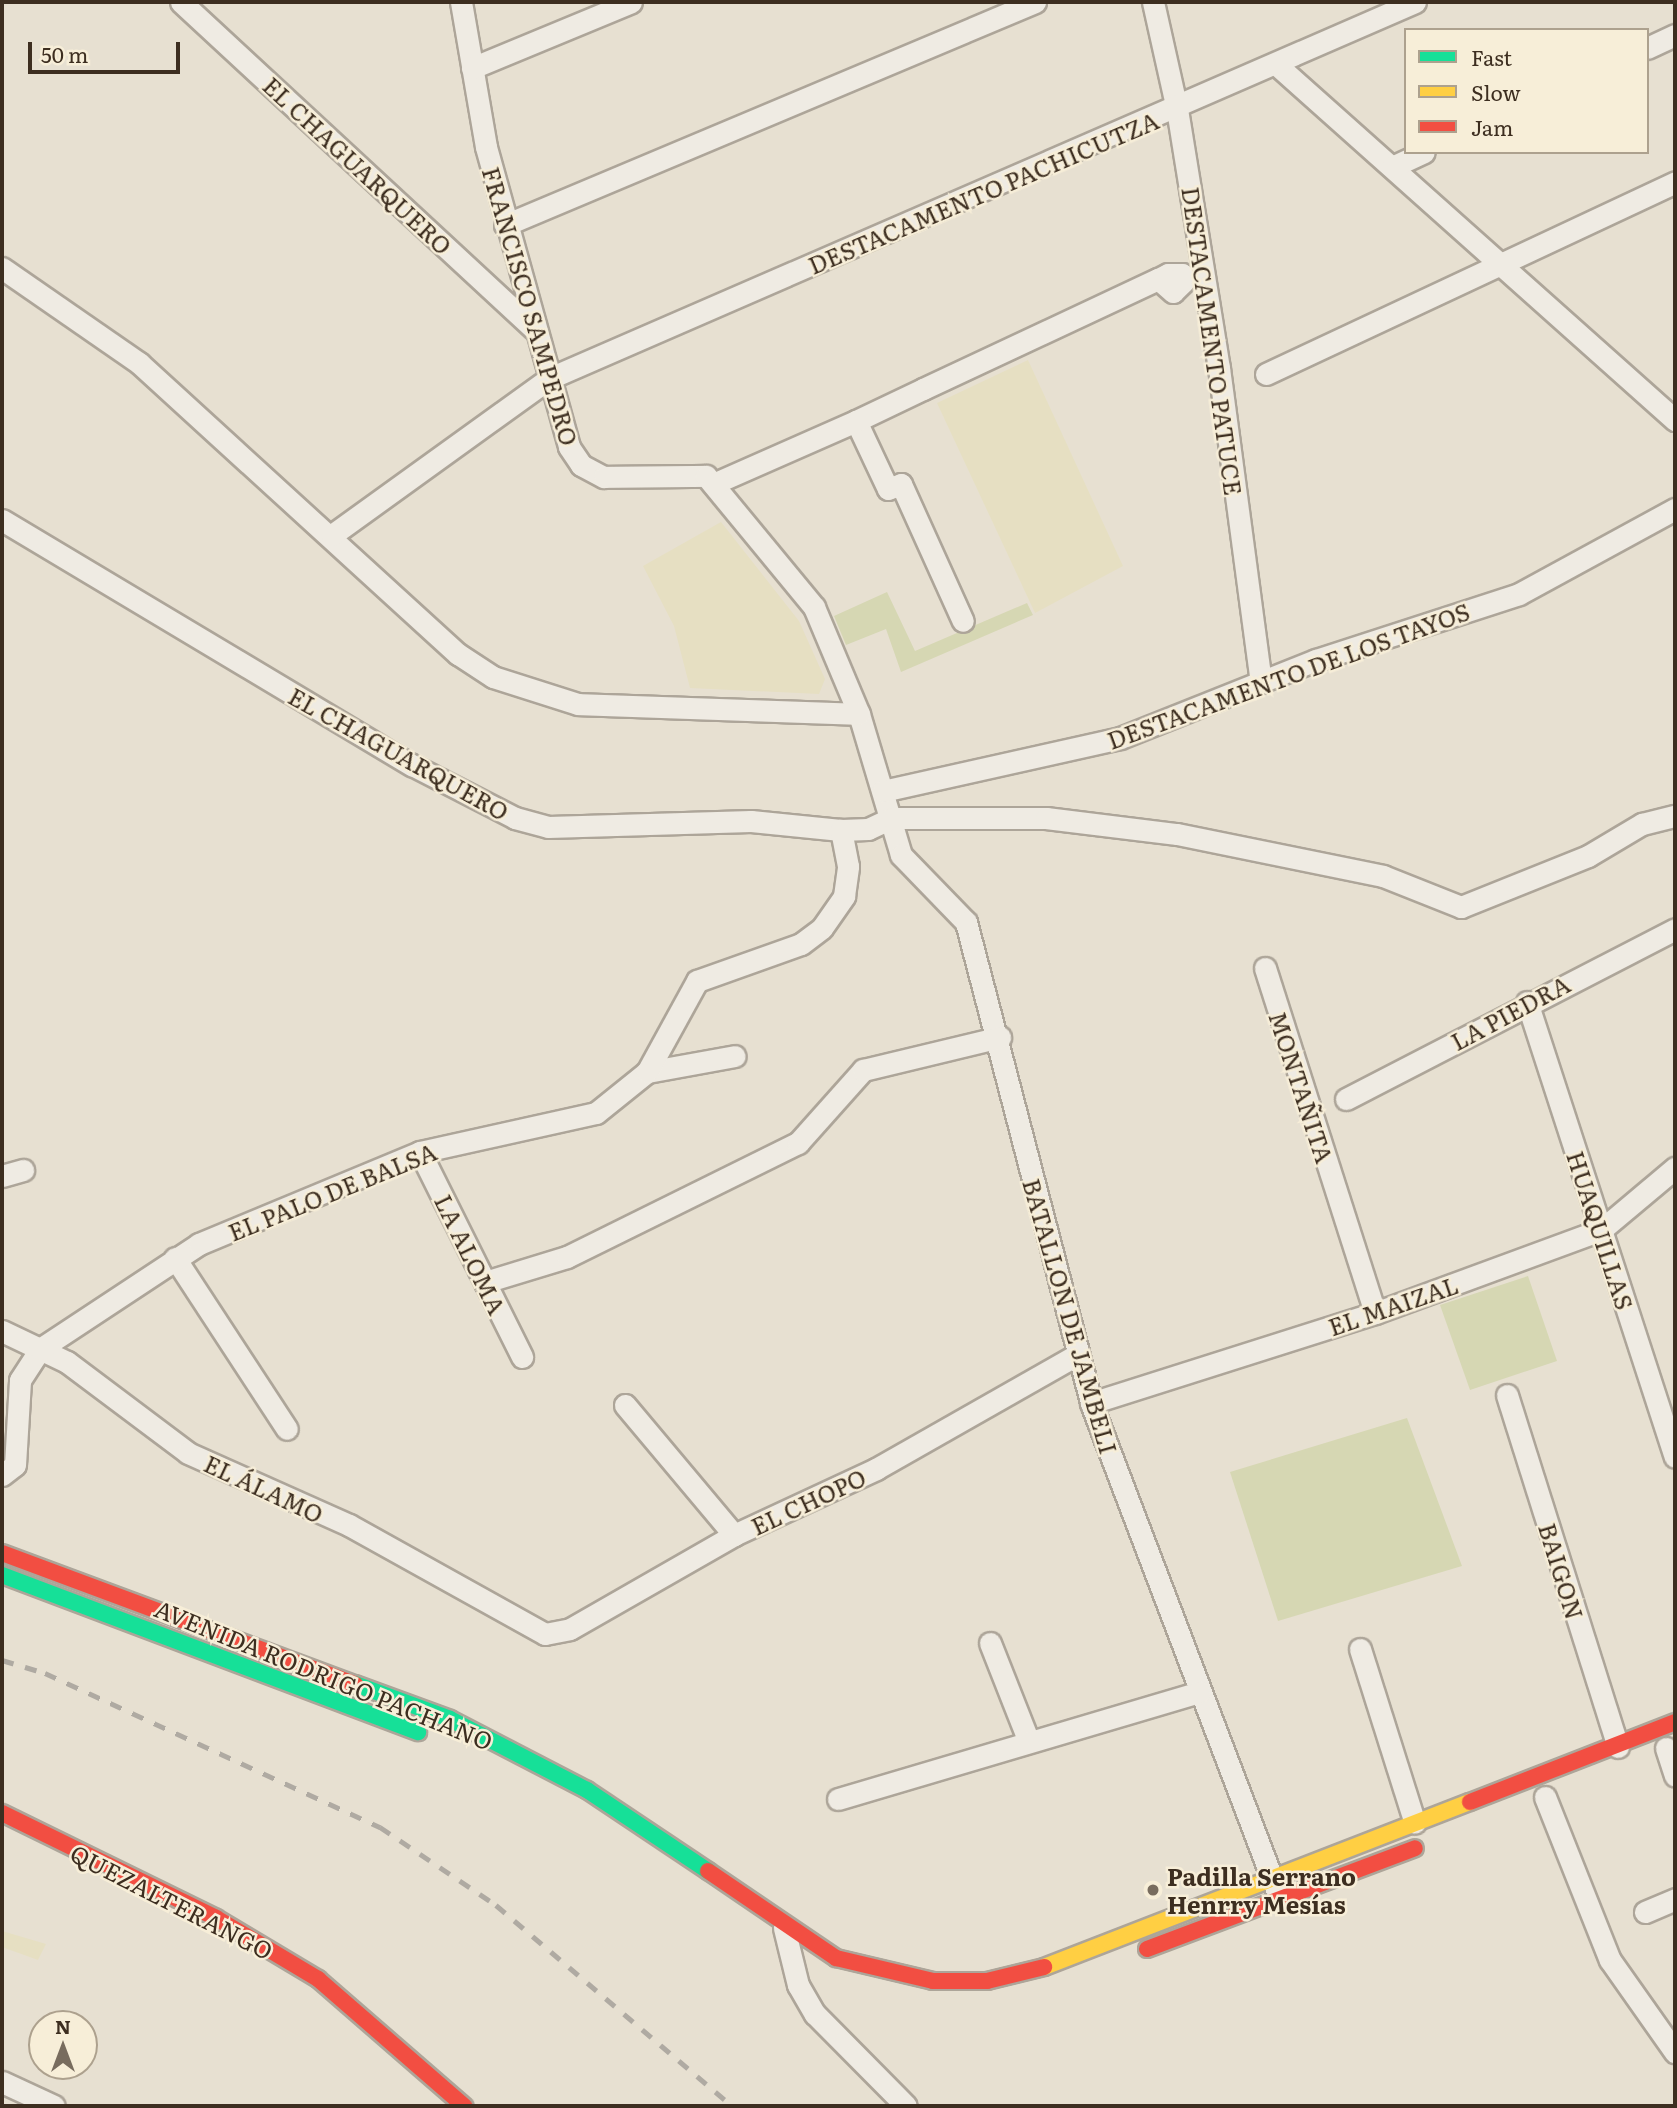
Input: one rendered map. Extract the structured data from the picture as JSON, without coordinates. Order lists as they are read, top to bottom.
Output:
{
  "streets": {
    "main road": ["AVENIDA RODRIGO PACHANO", "QUEZALTERANGO"],
    "street": [
      "EL CHAGUARQUERO",
      "DESTACAMENTO PACHICUTZA",
      "FRANCISCO SAMPEDRO",
      "DESTACAMENTO PATUCE",
      "DESTACAMENTO DE LOS TAYOS",
      "LA PIEDRA",
      "MONTAÑITA",
      "EL PALO DE BALSA",
      "HUAQUILLAS",
      "LA ALOMA",
      "EL MAIZAL",
      "BATALLON DE JAMBELI",
      "EL ÁLAMO",
      "EL CHOPO",
      "BAIGON"
    ]
  },
  "crossings": [
    ["EL CHAGUARQUERO", "FRANCISCO SAMPEDRO"],
    ["EL CHAGUARQUERO", "EL PALO DE BALSA"],
    ["EL CHAGUARQUERO", "BATALLON DE JAMBELI"],
    ["DESTACAMENTO PACHICUTZA", "FRANCISCO SAMPEDRO"],
    ["DESTACAMENTO PACHICUTZA", "DESTACAMENTO PATUCE"],
    ["DESTACAMENTO PATUCE", "DESTACAMENTO DE LOS TAYOS"],
    ["LA PIEDRA", "HUAQUILLAS"],
    ["MONTAÑITA", "EL MAIZAL"],
    ["EL PALO DE BALSA", "LA ALOMA"],
    ["EL PALO DE BALSA", "EL ÁLAMO"],
    ["HUAQUILLAS", "EL MAIZAL"],
    ["EL MAIZAL", "BATALLON DE JAMBELI"],
    ["BATALLON DE JAMBELI", "EL CHOPO"],
    ["BATALLON DE JAMBELI", "AVENIDA RODRIGO PACHANO"],
    ["EL ÁLAMO", "EL CHOPO"],
    ["BAIGON", "AVENIDA RODRIGO PACHANO"]
  ],
  "places": ["Padilla Serrano Henrry Mesías"],
  "legend": ["Fast", "Slow", "Jam"],
  "scale_bar": "50 m",
  "north": "top"
}
